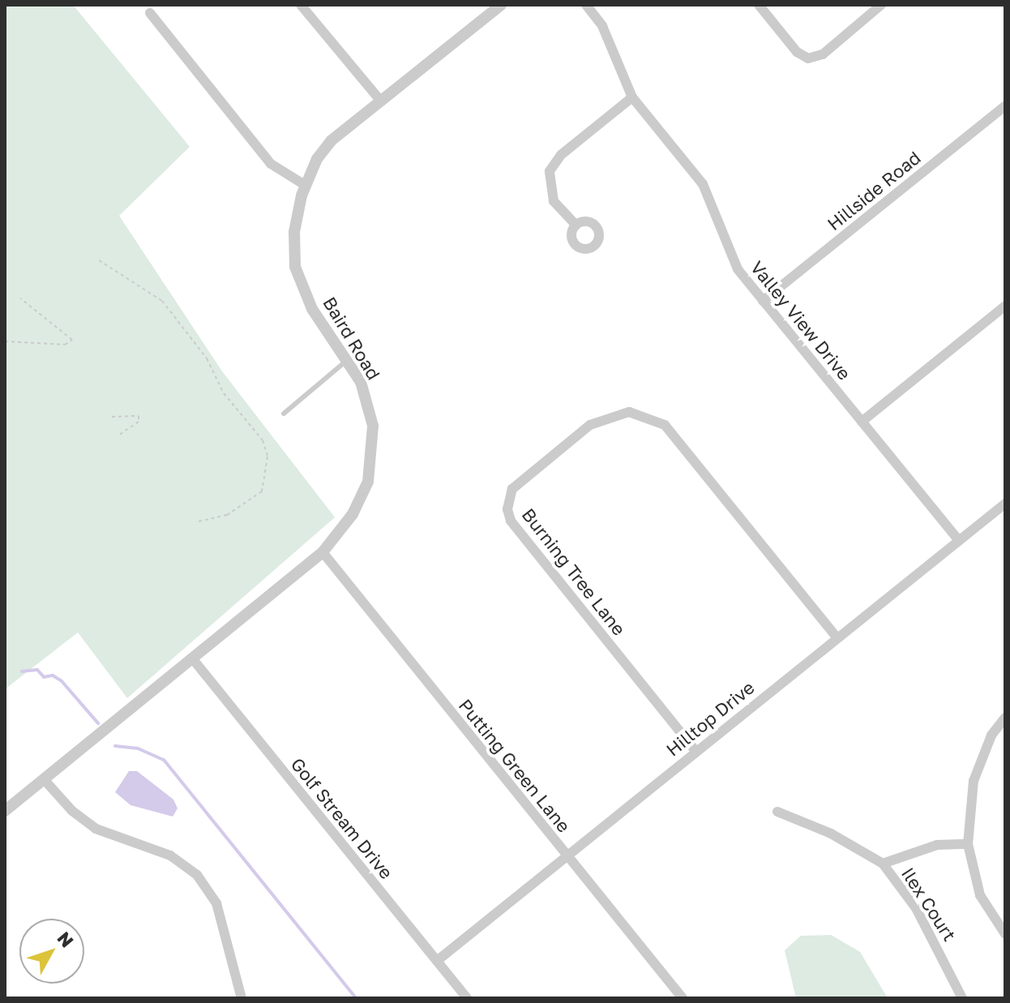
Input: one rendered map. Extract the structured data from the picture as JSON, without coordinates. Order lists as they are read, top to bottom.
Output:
{
  "streets": {
    "street": [
      "Hillside Road",
      "Valley View Drive",
      "Baird Road",
      "Burning Tree Lane",
      "Hilltop Drive",
      "Putting Green Lane",
      "Golf Stream Drive",
      "Ilex Court"
    ]
  },
  "crossings": [
    ["Hillside Road", "Valley View Drive"],
    ["Valley View Drive", "Hilltop Drive"],
    ["Baird Road", "Putting Green Lane"],
    ["Baird Road", "Golf Stream Drive"],
    ["Burning Tree Lane", "Hilltop Drive"],
    ["Hilltop Drive", "Putting Green Lane"],
    ["Hilltop Drive", "Golf Stream Drive"]
  ],
  "north": "top right"
}
